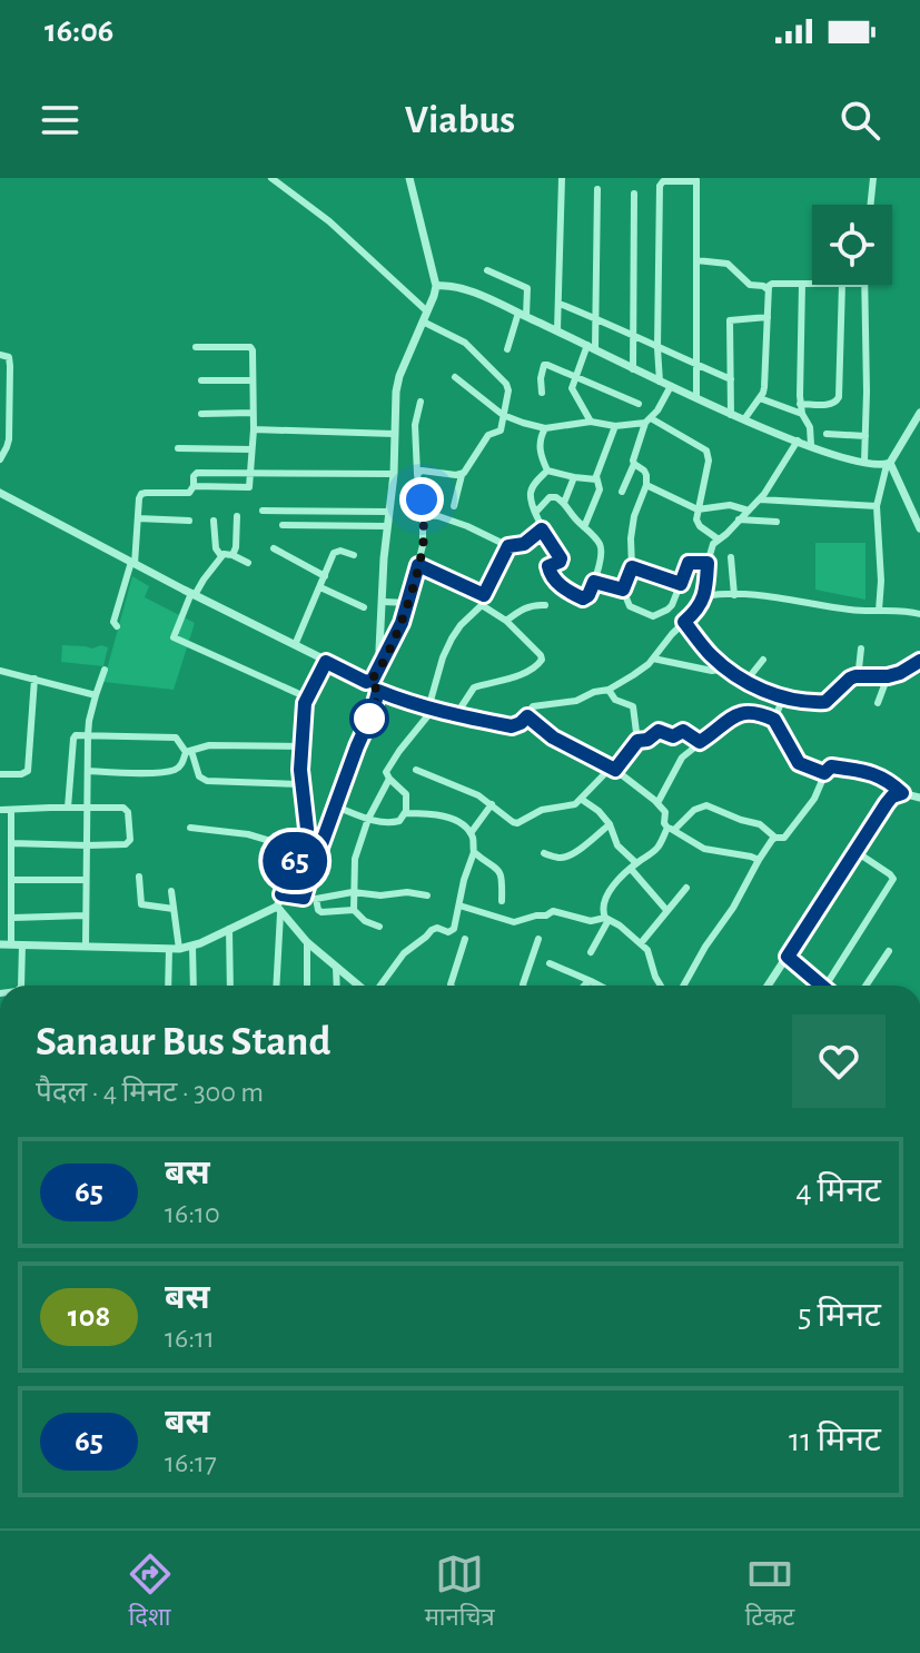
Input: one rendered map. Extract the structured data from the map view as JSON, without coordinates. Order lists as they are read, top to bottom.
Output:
{
  "lines": ["bus line 65"],
  "page": {
    "status": "16:06",
    "header": "Viabus",
    "on_map": "65",
    "heading": ["Sanaur Bus Stand", "पैदल · 4 मिनट · 300 m"],
    "list": [
      {
        "mark": "65",
        "name": "बस",
        "note": "16:10",
        "value": "4 मिनट"
      },
      {
        "mark": "108",
        "name": "बस",
        "note": "16:11",
        "value": "5 मिनट"
      },
      {
        "mark": "65",
        "name": "बस",
        "note": "16:17",
        "value": "11 मिनट"
      }
    ],
    "tabs": ["दिशा", "मानचित्र", "टिकट"]
  }
}
